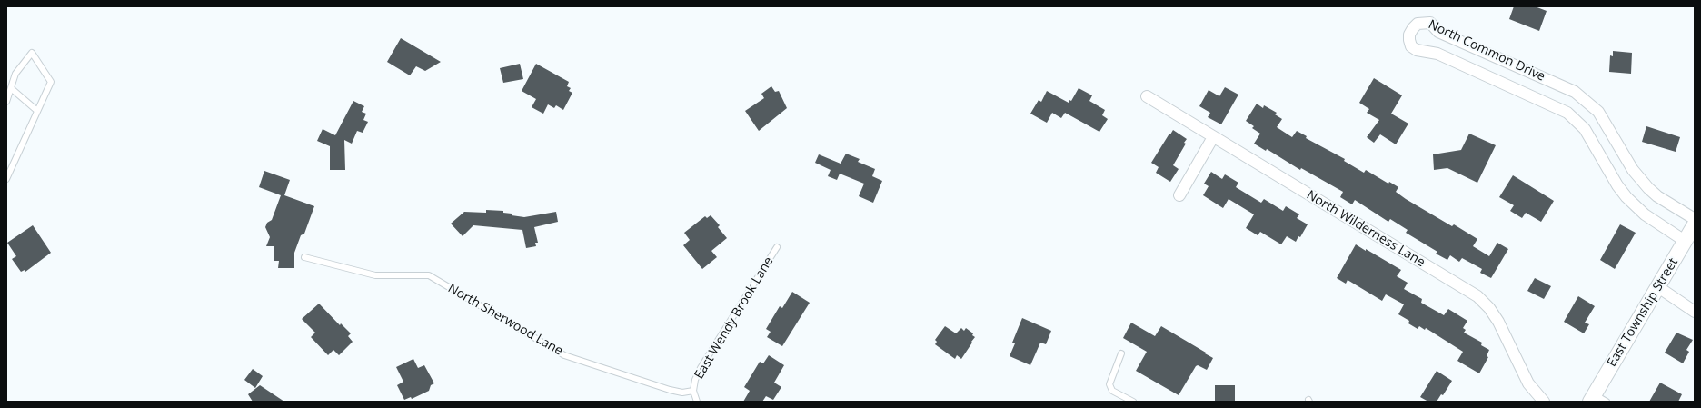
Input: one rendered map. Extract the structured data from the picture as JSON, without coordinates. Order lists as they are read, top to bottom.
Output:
{
  "streets": {
    "street": ["North Common Drive", "North Wilderness Lane", "East Township Street"],
    "lane": ["East Wendy Brook Lane", "North Sherwood Lane"]
  },
  "crossings": [
    ["North Common Drive", "East Township Street"],
    ["East Wendy Brook Lane", "North Sherwood Lane"]
  ]
}
